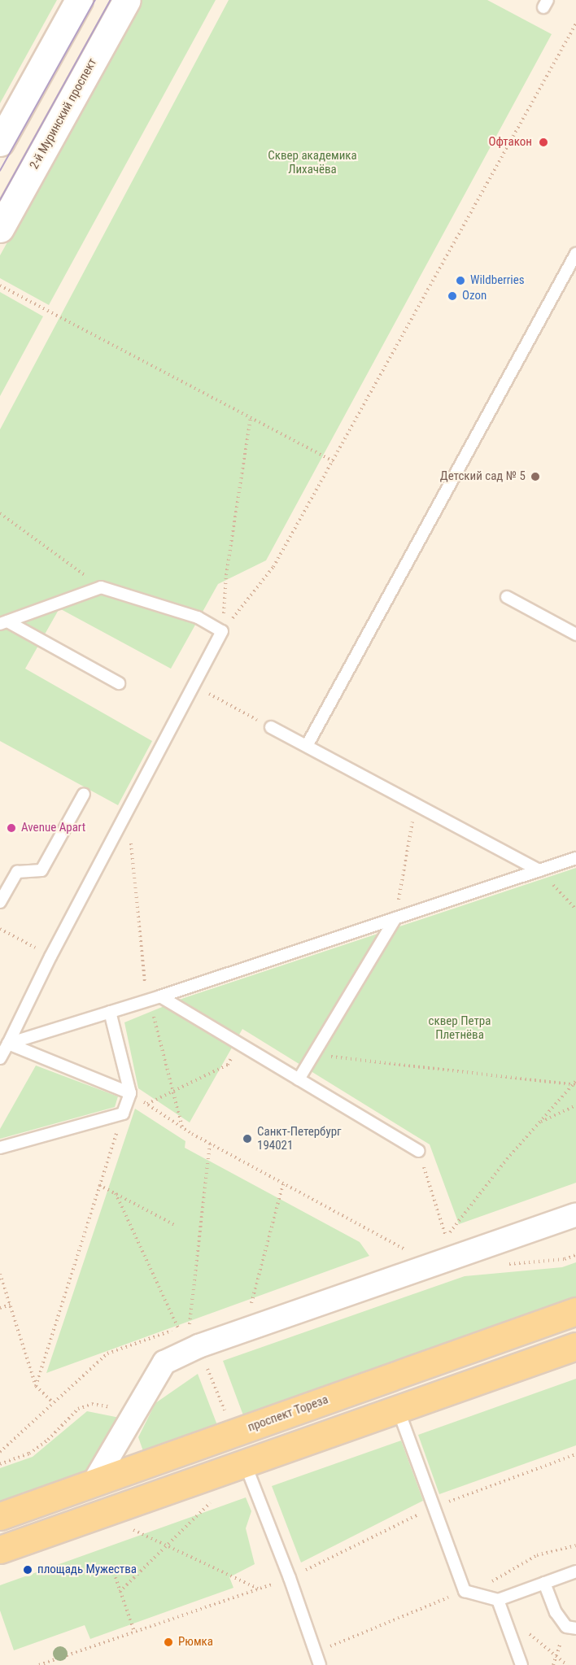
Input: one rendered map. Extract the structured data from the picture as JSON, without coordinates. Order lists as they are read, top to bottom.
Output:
{
  "streets": {
    "main road": ["2-й Муринский проспект", "проспект Тореза"]
  },
  "parks": ["Сквер академика Лихачёва", "сквер Петра Плетнёва"],
  "places": [
    "Офтакон",
    "Wildberries",
    "Ozon",
    "Детский сад № 5",
    "Avenue Apart",
    "Санкт-Петербург 194021",
    "площадь Мужества",
    "Рюмка"
  ]
}
